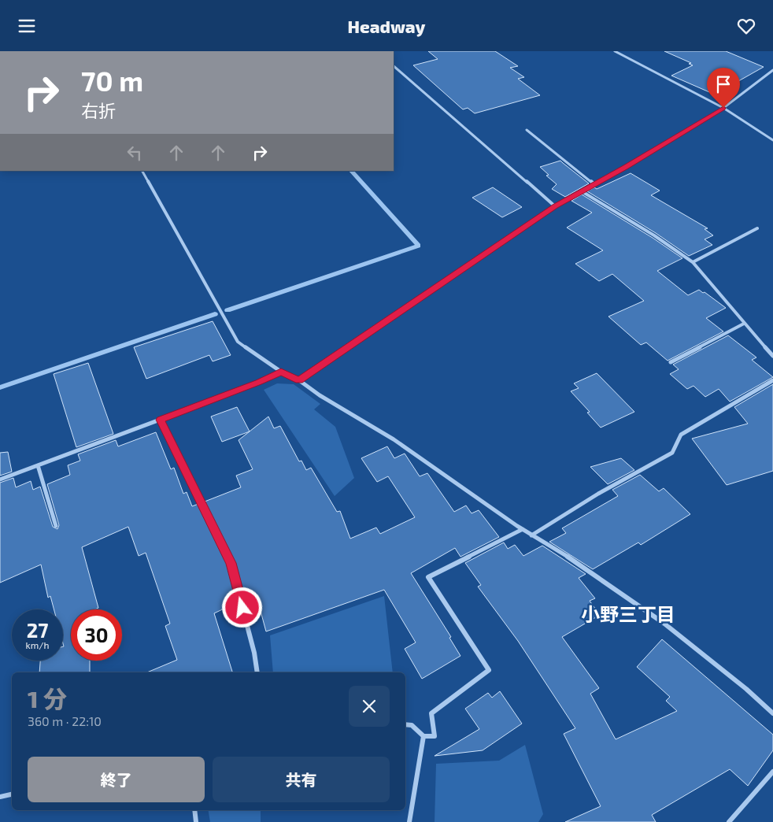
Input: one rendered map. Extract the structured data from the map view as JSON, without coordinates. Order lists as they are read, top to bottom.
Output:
{
  "districts": ["小野三丁目"],
  "page": {
    "header": "Headway",
    "turn": ["70 m", "右折"],
    "speed": "27 km/h",
    "limit": "30",
    "heading": ["1 分", "360 m · 22:10"],
    "buttons": ["終了", "共有"]
  }
}
